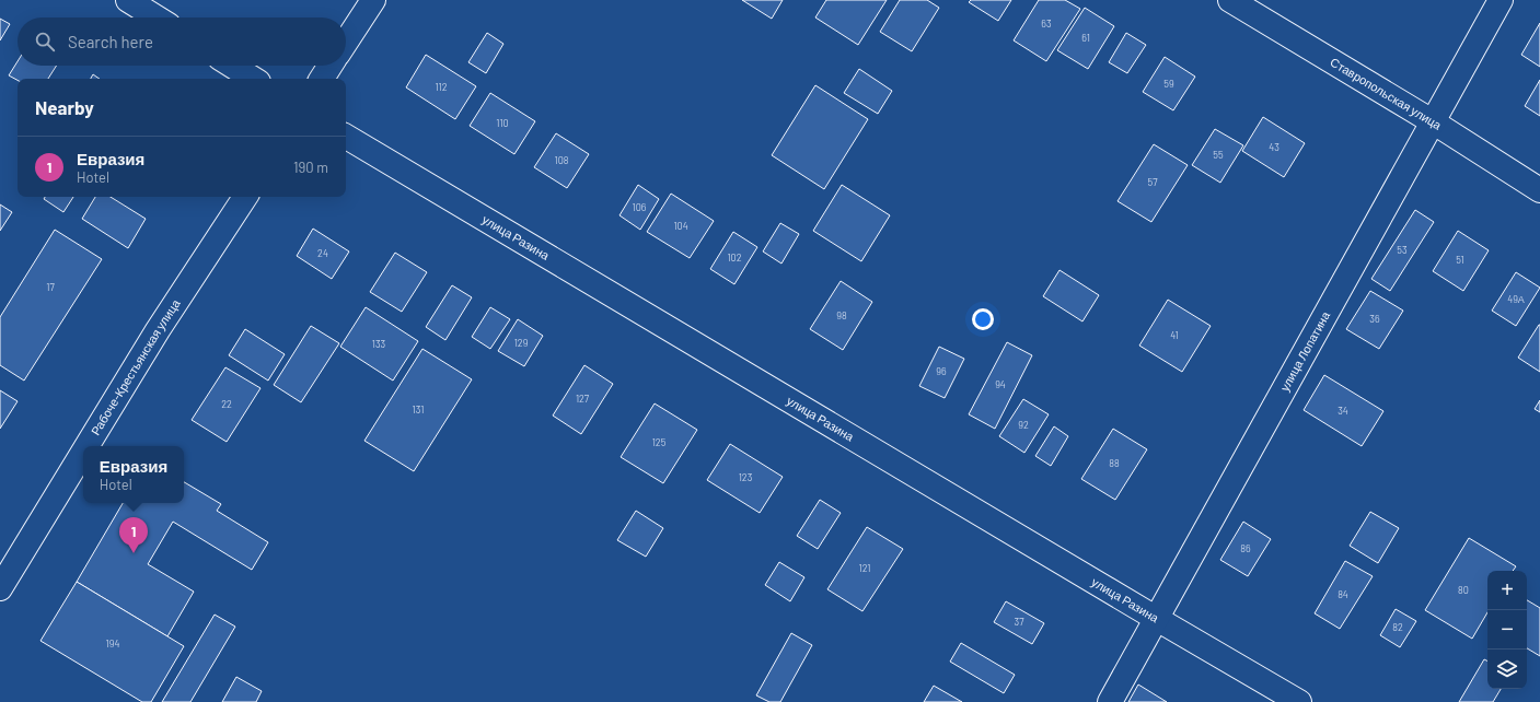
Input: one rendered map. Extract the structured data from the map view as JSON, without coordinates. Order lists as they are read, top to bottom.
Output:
{
  "streets": {
    "street": [
      "Ставропольская улица",
      "улица Разина",
      "улица Лопатина",
      "Рабоче-Крестьянская улица"
    ]
  },
  "crossings": [
    ["Ставропольская улица", "улица Лопатина"],
    ["улица Разина", "улица Лопатина"]
  ],
  "house_numbers": [
    "63",
    "61",
    "59",
    "112",
    "110",
    "43",
    "55",
    "108",
    "57",
    "106",
    "104",
    "53",
    "24",
    "102",
    "51",
    "17",
    "49А",
    "98",
    "36",
    "41",
    "129",
    "133",
    "96",
    "94",
    "127",
    "22",
    "131",
    "34",
    "92",
    "125",
    "88",
    "123",
    "86",
    "121",
    "80",
    "84",
    "37",
    "82",
    "194"
  ],
  "page": {
    "search": "Search here",
    "heading": "Nearby",
    "list": [
      {
        "mark": "1",
        "name": "Евразия",
        "note": "Hotel",
        "value": "190 m"
      }
    ],
    "popup": ["Евразия", "Hotel"],
    "pins": "1",
    "map_buttons": ["+", "−"]
  }
}
